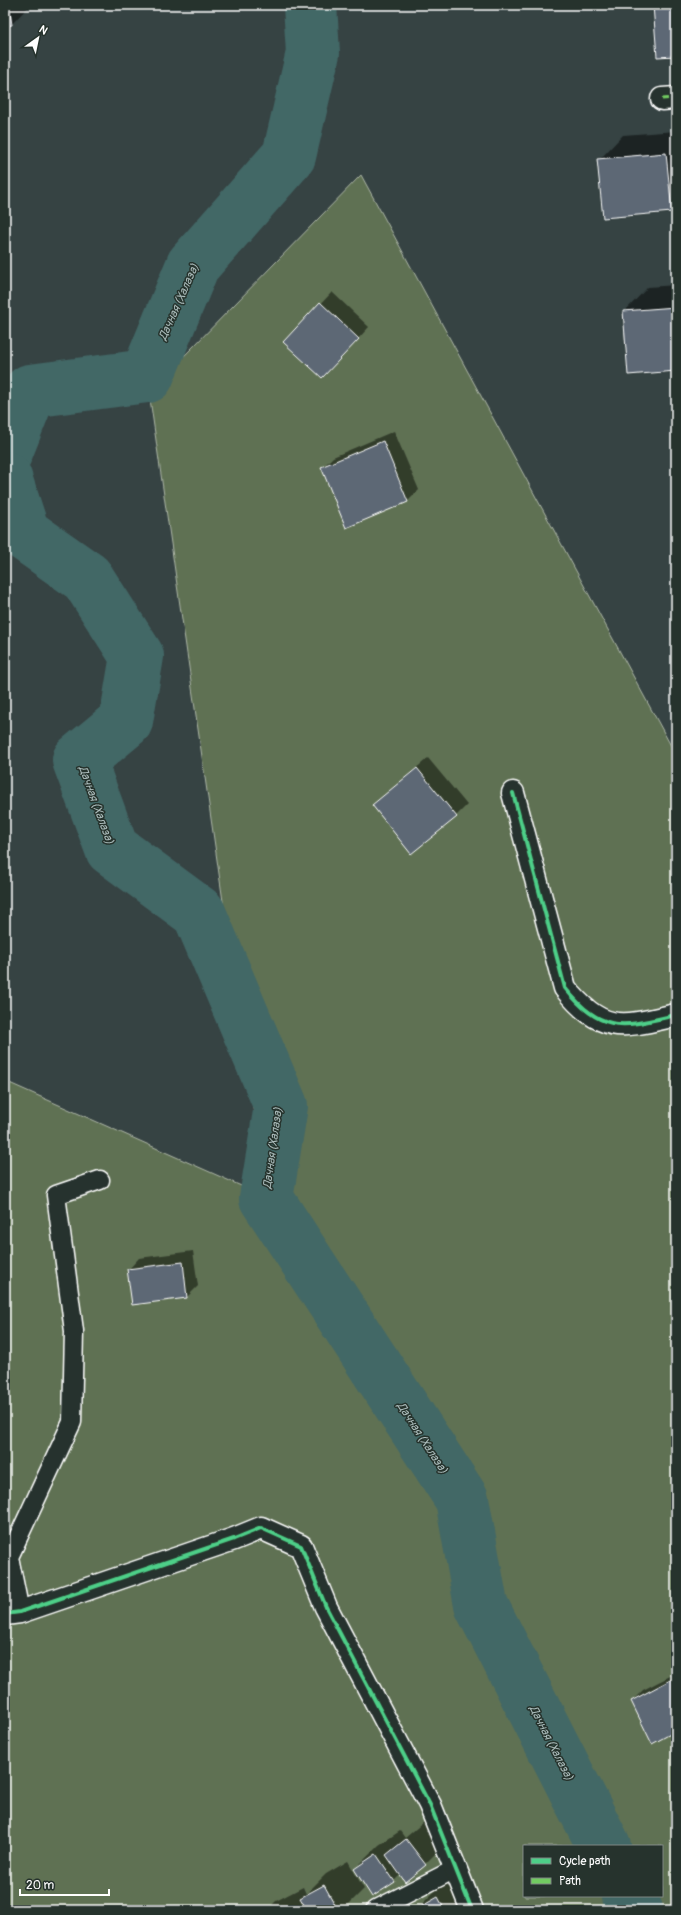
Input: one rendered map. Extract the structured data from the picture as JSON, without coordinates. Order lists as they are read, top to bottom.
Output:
{
  "water": ["Дачная (Халаза)"],
  "legend": ["Cycle path", "Path"],
  "scale_bar": "20 m",
  "north": "top right"
}
